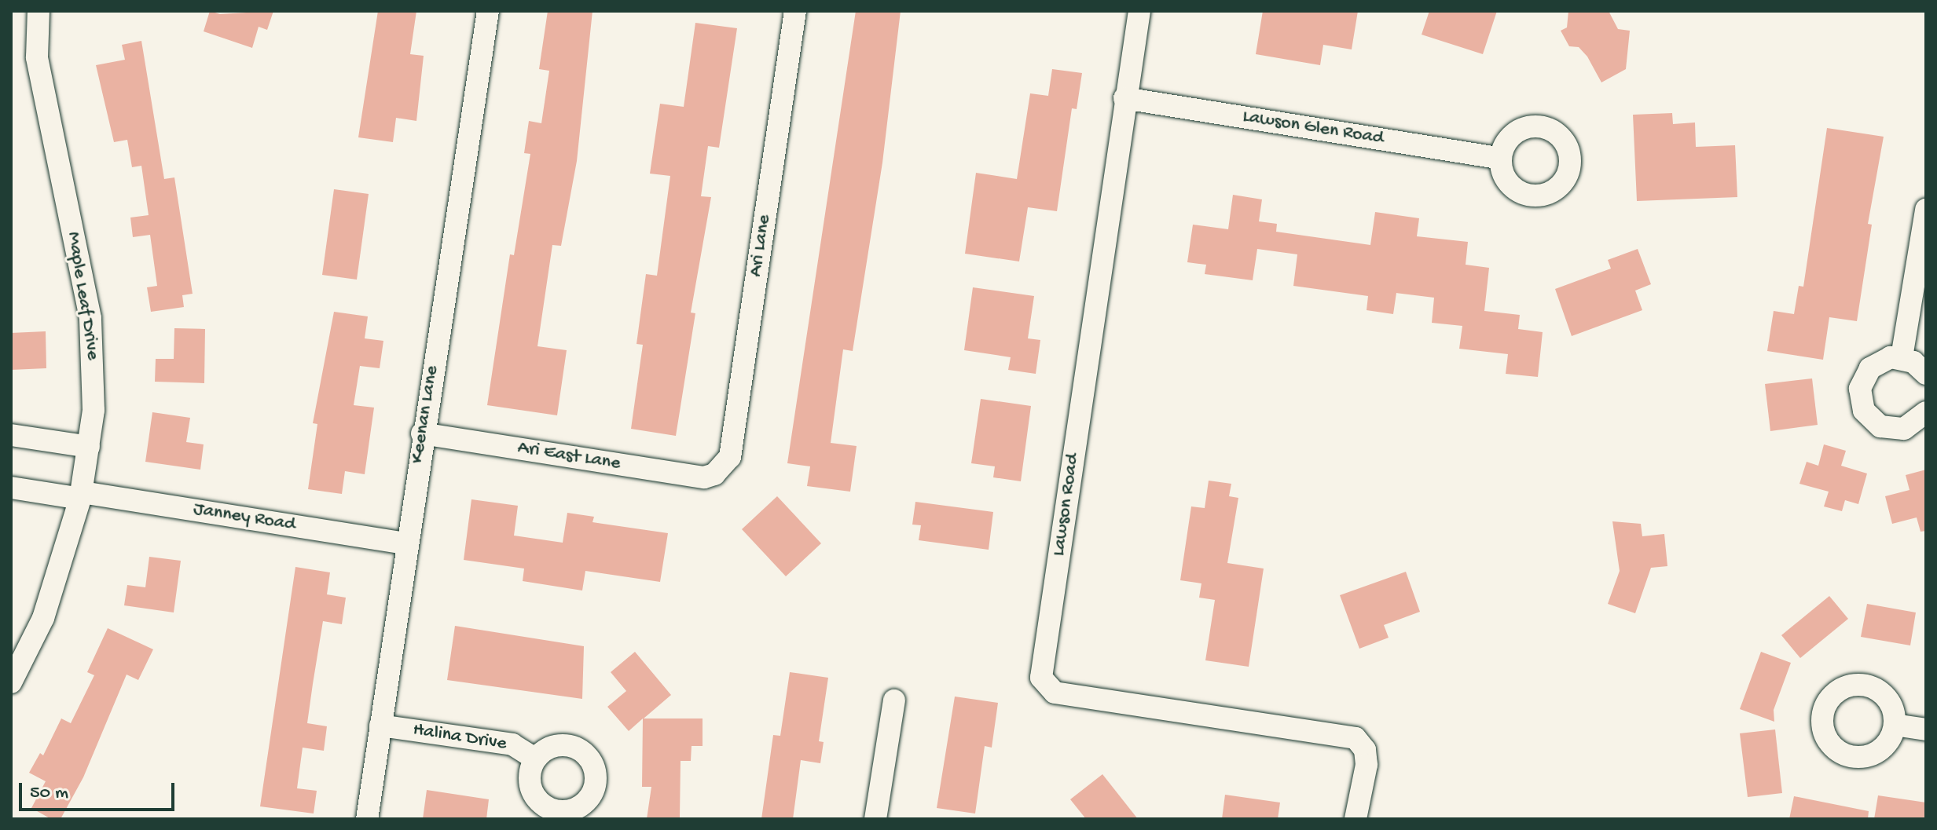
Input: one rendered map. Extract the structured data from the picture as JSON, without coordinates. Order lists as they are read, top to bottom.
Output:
{
  "streets": {
    "street": [
      "Lawson Glen Road",
      "Ari Lane",
      "Maple Leaf Drive",
      "Keenan Lane",
      "Ari East Lane",
      "Lawson Road",
      "Janney Road",
      "Halina Drive"
    ]
  },
  "crossings": [
    ["Lawson Glen Road", "Lawson Road"],
    ["Ari Lane", "Ari East Lane"],
    ["Maple Leaf Drive", "Janney Road"],
    ["Keenan Lane", "Ari East Lane"],
    ["Keenan Lane", "Janney Road"],
    ["Keenan Lane", "Halina Drive"]
  ],
  "scale_bar": "50 m"
}
